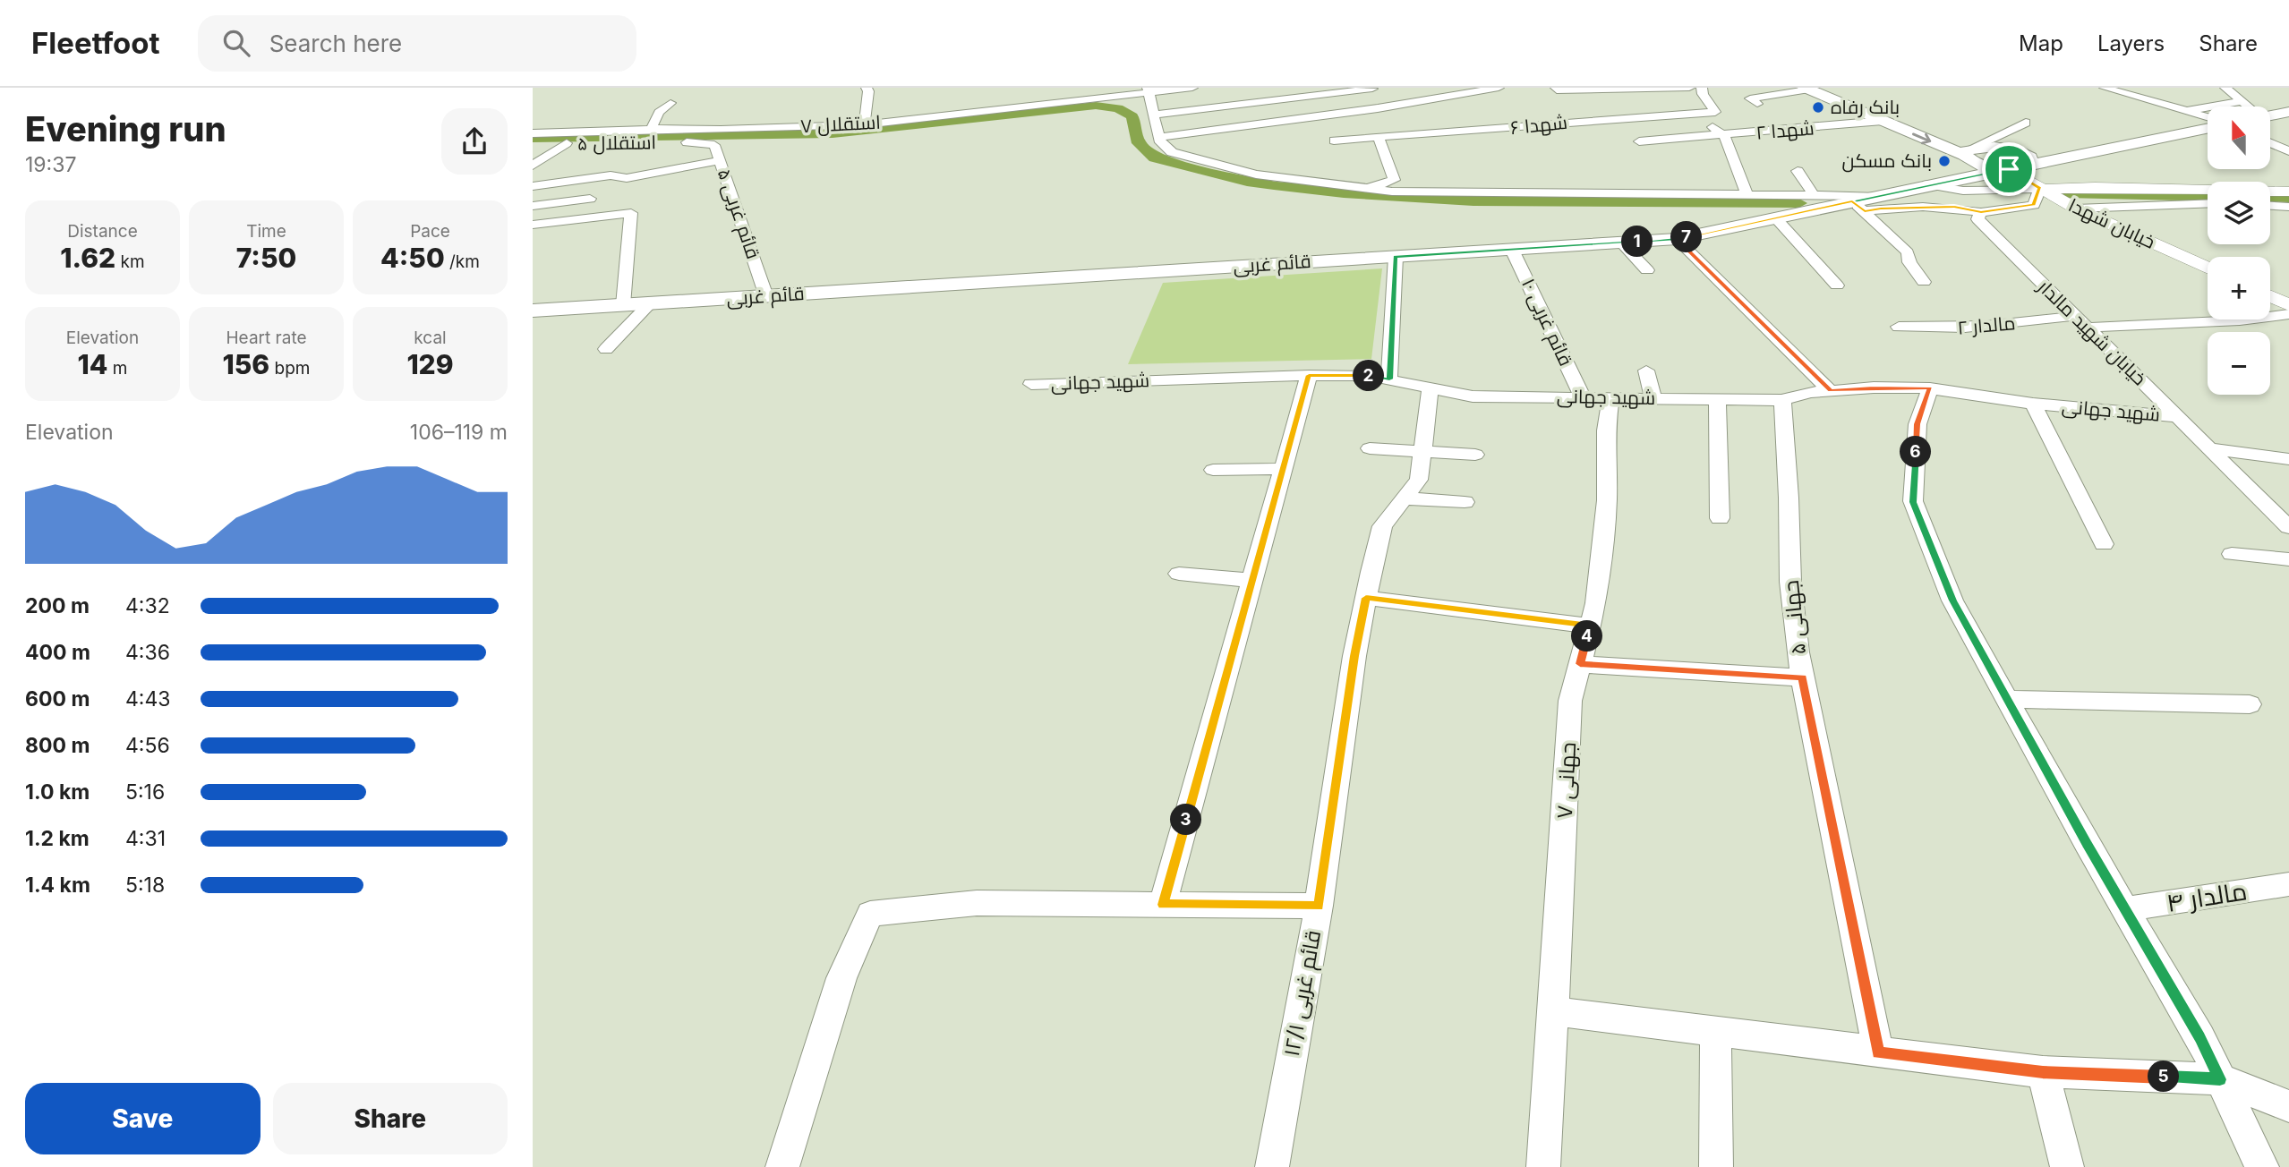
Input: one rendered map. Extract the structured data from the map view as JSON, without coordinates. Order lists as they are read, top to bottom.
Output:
{
  "streets": {
    "main road": ["قائم غربی"],
    "street": [
      "استقلال ۷",
      "شهدا ۶",
      "شهدا ۲",
      "استقلال ۵",
      "قائم غربی ۵",
      "خیابان شهدا",
      "قائم غربی ۱۰",
      "مالدار ۲",
      "خیابان شهید مالدار",
      "شهید جهانی",
      "جهانی ۵",
      "جهانی ۷",
      "مالدار ۴",
      "قائم غربی ۱۲/۱"
    ]
  },
  "crossings": [
    ["استقلال ۵", "قائم غربی ۵"],
    ["قائم غربی ۵", "قائم غربی"],
    ["خیابان شهدا", "قائم غربی"],
    ["قائم غربی", "قائم غربی ۱۰"],
    ["قائم غربی ۱۰", "شهید جهانی"],
    ["مالدار ۲", "خیابان شهید مالدار"],
    ["خیابان شهید مالدار", "شهید جهانی"],
    ["شهید جهانی", "جهانی ۵"],
    ["شهید جهانی", "جهانی ۷"],
    ["شهید جهانی", "قائم غربی ۱۲/۱"]
  ],
  "places": ["بانک رفاه", "بانک مسکن"],
  "north": "top",
  "page": {
    "header": "Fleetfoot",
    "search": "Search here",
    "nav": ["Map", "Layers", "Share"],
    "heading": ["Evening run", "19:37"],
    "map_buttons": ["+", "−"],
    "stats": [
      ["Distance", "1.62 km"],
      ["Time", "7:50"],
      ["Pace", "4:50 /km"],
      ["Elevation", "14 m"],
      ["Heart rate", "156 bpm"],
      ["kcal", "129"]
    ],
    "pins": [
      "7",
      "1",
      "2",
      "6",
      "4",
      "3",
      "5"
    ],
    "chart": ["Elevation", "106–119 m"],
    "list": [
      {
        "name": "200 m",
        "note": "4:32"
      },
      {
        "name": "400 m",
        "note": "4:36"
      },
      {
        "name": "600 m",
        "note": "4:43"
      },
      {
        "name": "800 m",
        "note": "4:56"
      },
      {
        "name": "1.0 km",
        "note": "5:16"
      },
      {
        "name": "1.2 km",
        "note": "4:31"
      },
      {
        "name": "1.4 km",
        "note": "5:18"
      }
    ],
    "buttons": ["Save", "Share"]
  }
}
